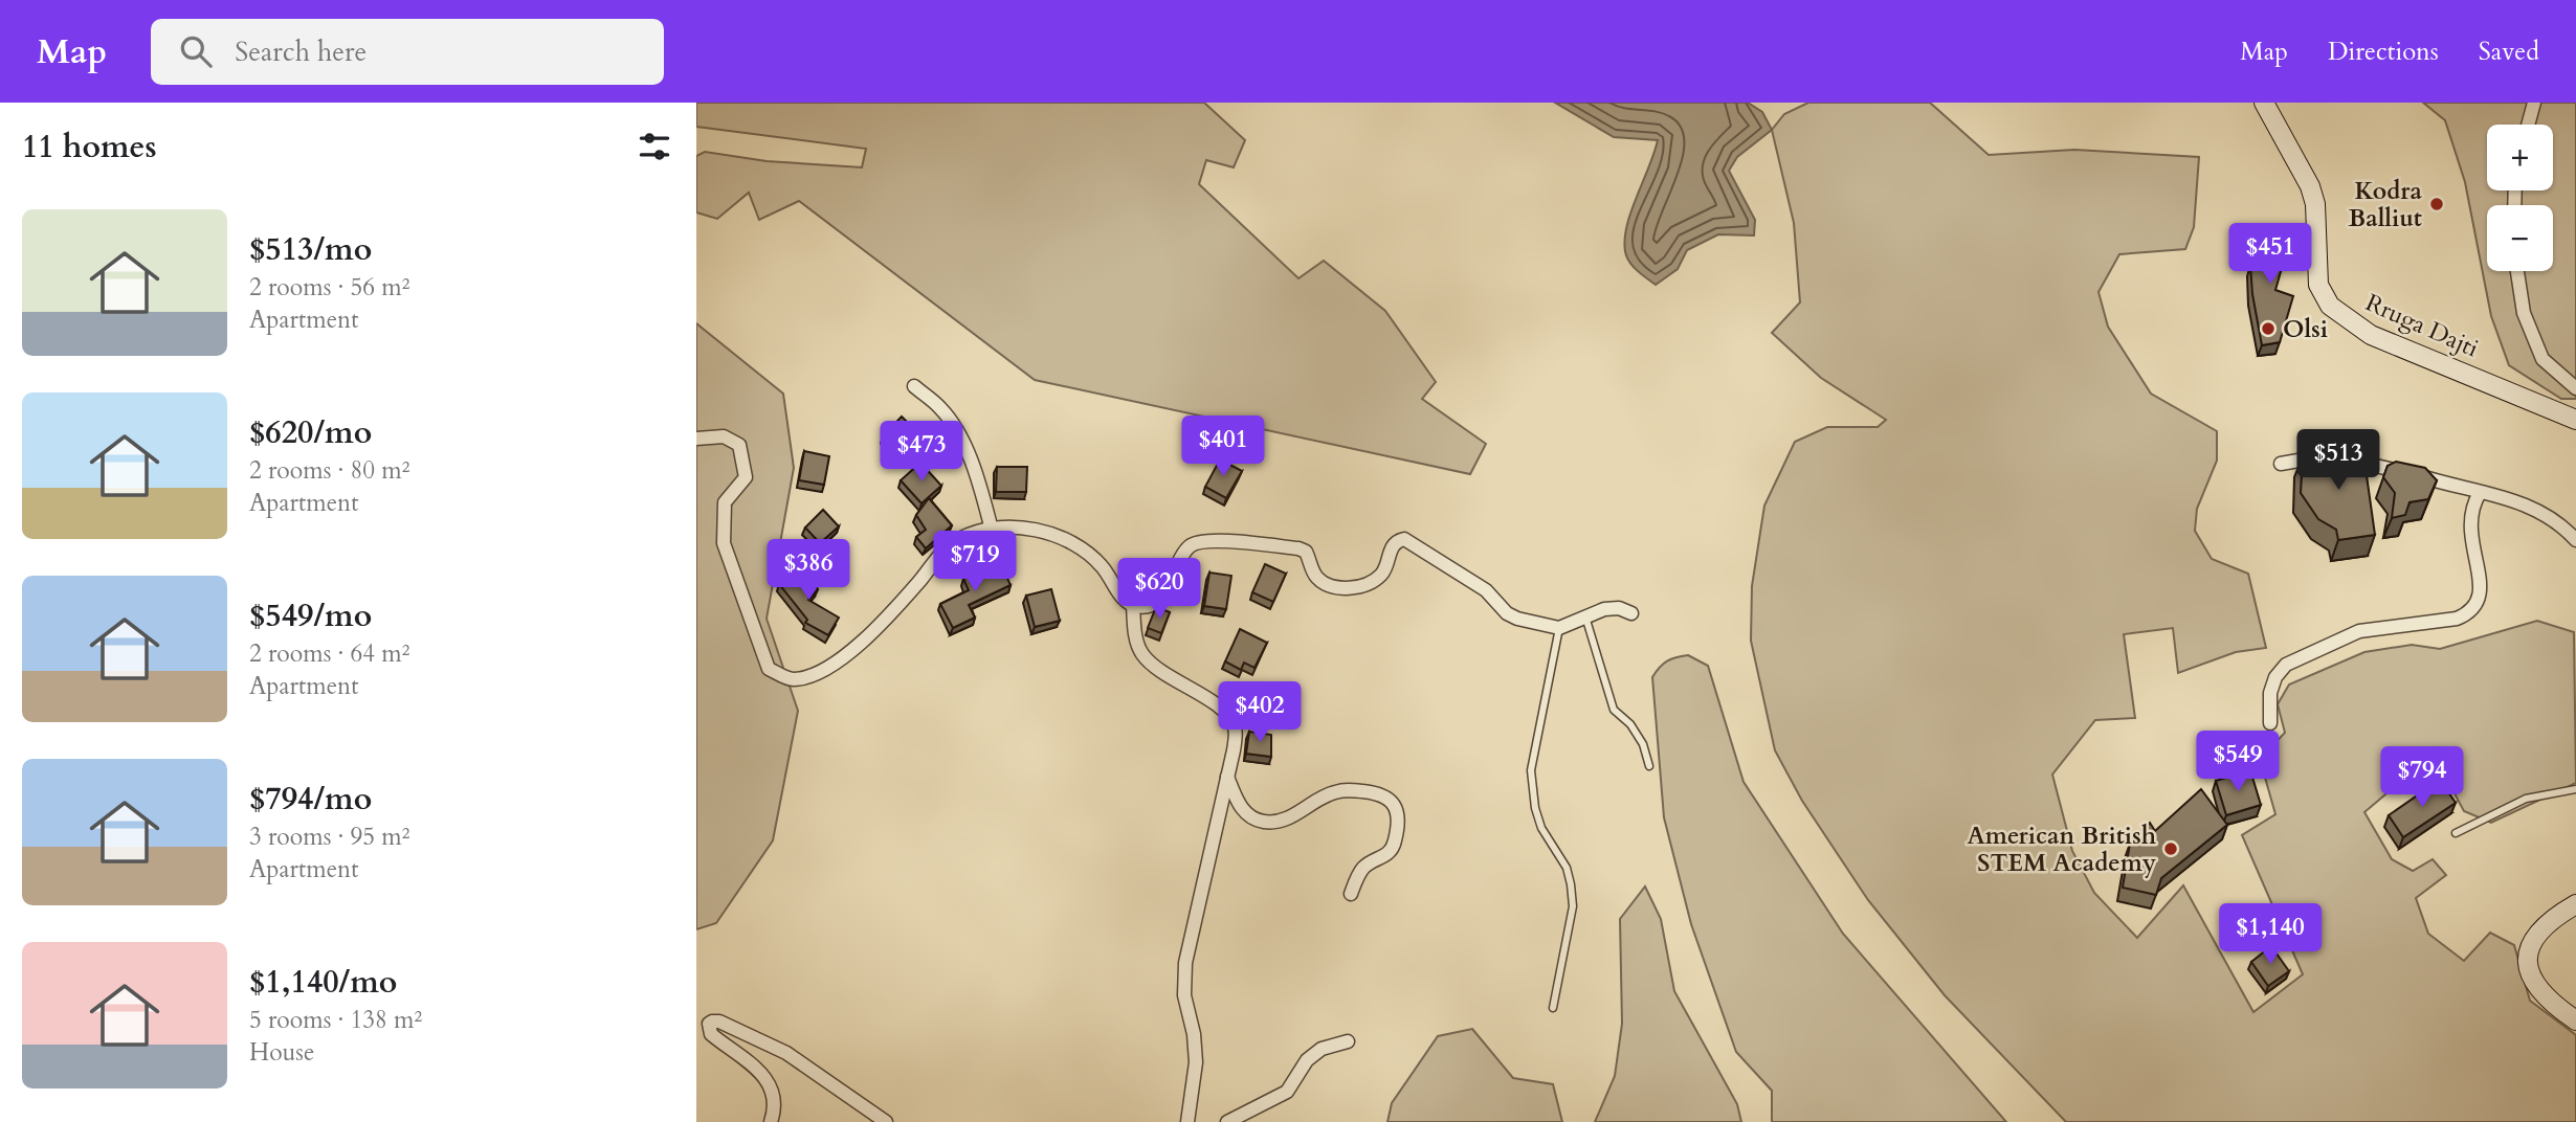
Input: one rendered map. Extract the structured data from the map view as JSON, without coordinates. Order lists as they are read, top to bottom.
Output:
{
  "streets": {
    "main road": ["Rruga Dajti"]
  },
  "places": ["Kodra Balliut", "Olsi", "American British STEM Academy"],
  "page": {
    "header": "Map",
    "search": "Search here",
    "nav": ["Map", "Directions", "Saved"],
    "heading": "11 homes",
    "map_buttons": ["+", "−"],
    "list": [
      {
        "name": "$513/mo",
        "note": "2 rooms · 56 m² · Apartment"
      },
      {
        "name": "$620/mo",
        "note": "2 rooms · 80 m² · Apartment"
      },
      {
        "name": "$549/mo",
        "note": "2 rooms · 64 m² · Apartment"
      },
      {
        "name": "$794/mo",
        "note": "3 rooms · 95 m² · Apartment"
      },
      {
        "name": "$1,140/mo",
        "note": "5 rooms · 138 m² · House"
      }
    ],
    "price": [
      "$451",
      "$401",
      "$473",
      "$513",
      "$719",
      "$386",
      "$620",
      "$402",
      "$549",
      "$794",
      "$1,140"
    ]
  }
}
